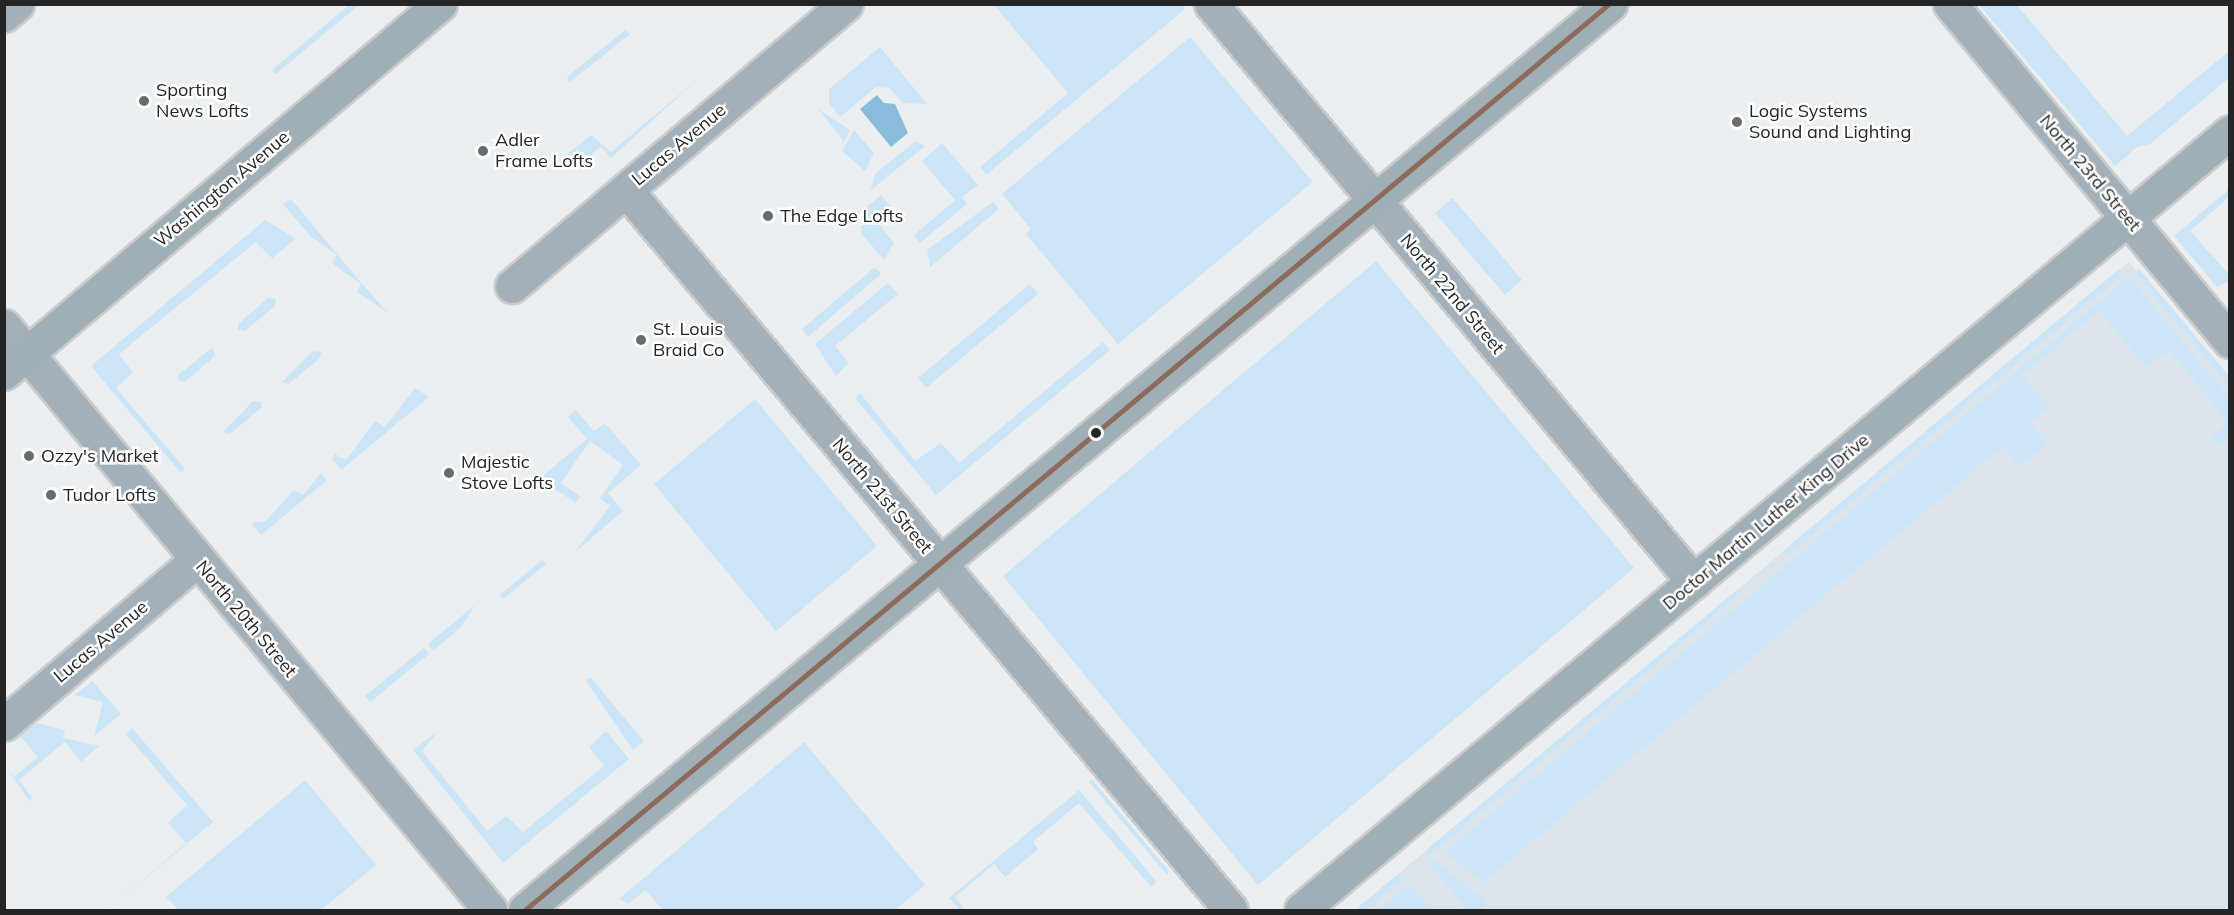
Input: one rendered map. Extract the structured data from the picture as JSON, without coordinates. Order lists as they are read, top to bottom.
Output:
{
  "streets": {
    "main road": ["Washington Avenue", "Doctor Martin Luther King Drive"],
    "street": [
      "Lucas Avenue",
      "North 23rd Street",
      "North 22nd Street",
      "North 21st Street",
      "North 20th Street"
    ]
  },
  "crossings": [
    ["Lucas Avenue", "North 21st Street"],
    ["Lucas Avenue", "North 20th Street"],
    ["North 23rd Street", "Doctor Martin Luther King Drive"],
    ["Washington Avenue", "North 20th Street"],
    ["North 22nd Street", "Doctor Martin Luther King Drive"]
  ],
  "places": [
    "Sporting News Lofts",
    "Logic Systems Sound and Lighting",
    "Adler Frame Lofts",
    "The Edge Lofts",
    "St. Louis Braid Co",
    "Ozzy's Market",
    "Majestic Stove Lofts",
    "Tudor Lofts"
  ]
}
